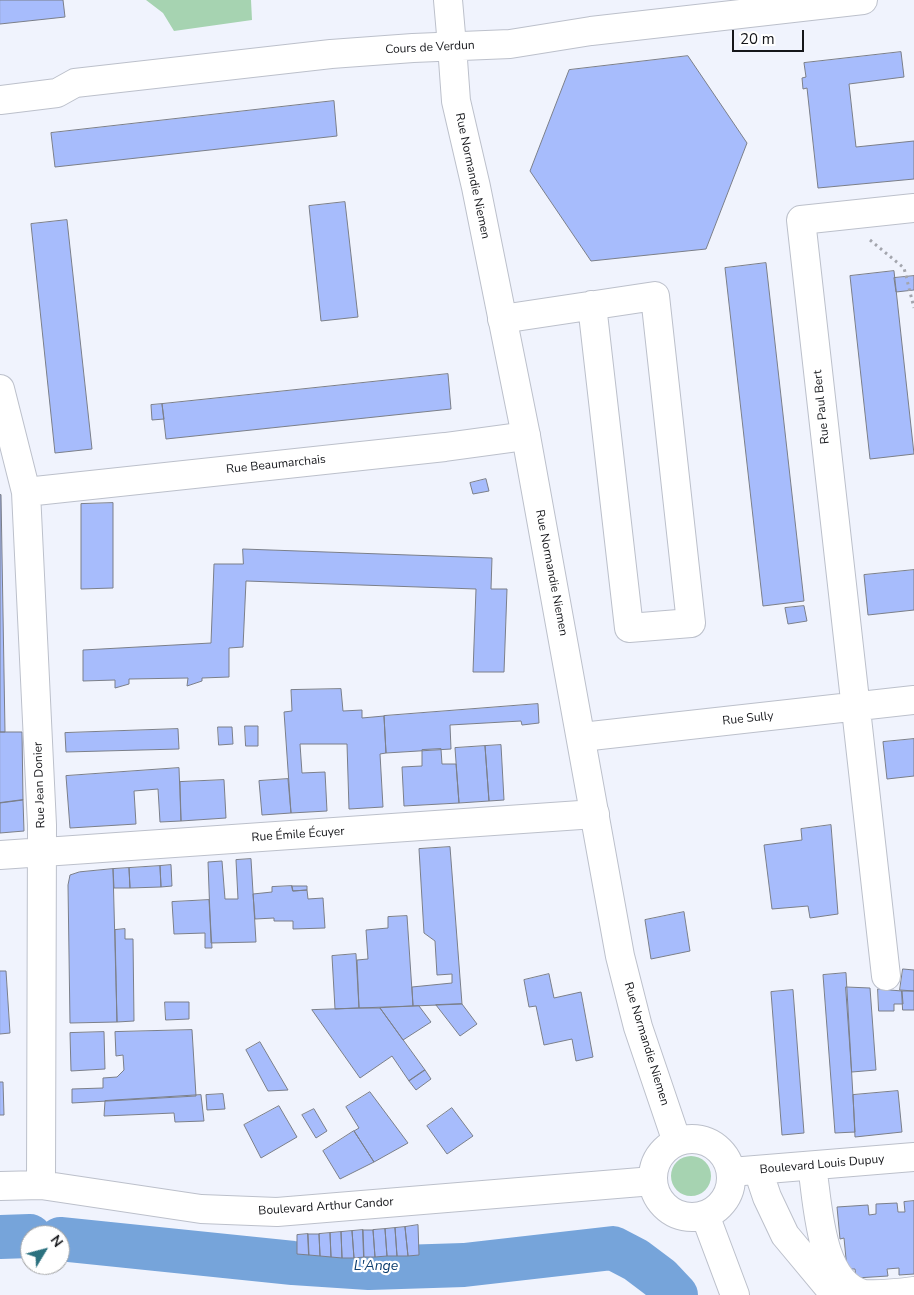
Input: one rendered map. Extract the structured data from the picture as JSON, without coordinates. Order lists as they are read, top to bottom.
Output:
{
  "streets": {
    "street": [
      "Cours de Verdun",
      "Rue Normandie Niemen",
      "Rue Paul Bert",
      "Rue Beaumarchais",
      "Rue Sully",
      "Rue Jean Donier",
      "Rue Émile Écuyer",
      "Boulevard Louis Dupuy",
      "Boulevard Arthur Candor"
    ]
  },
  "crossings": [
    ["Cours de Verdun", "Rue Normandie Niemen"],
    ["Rue Normandie Niemen", "Rue Beaumarchais"],
    ["Rue Normandie Niemen", "Rue Sully"],
    ["Rue Normandie Niemen", "Rue Émile Écuyer"],
    ["Rue Normandie Niemen", "Boulevard Louis Dupuy"],
    ["Rue Normandie Niemen", "Boulevard Arthur Candor"],
    ["Rue Paul Bert", "Rue Sully"],
    ["Rue Beaumarchais", "Rue Jean Donier"],
    ["Rue Jean Donier", "Rue Émile Écuyer"],
    ["Rue Jean Donier", "Boulevard Arthur Candor"],
    ["Boulevard Louis Dupuy", "Boulevard Arthur Candor"]
  ],
  "water": ["L'Ange"],
  "scale_bar": "20 m",
  "north": "top right"
}
